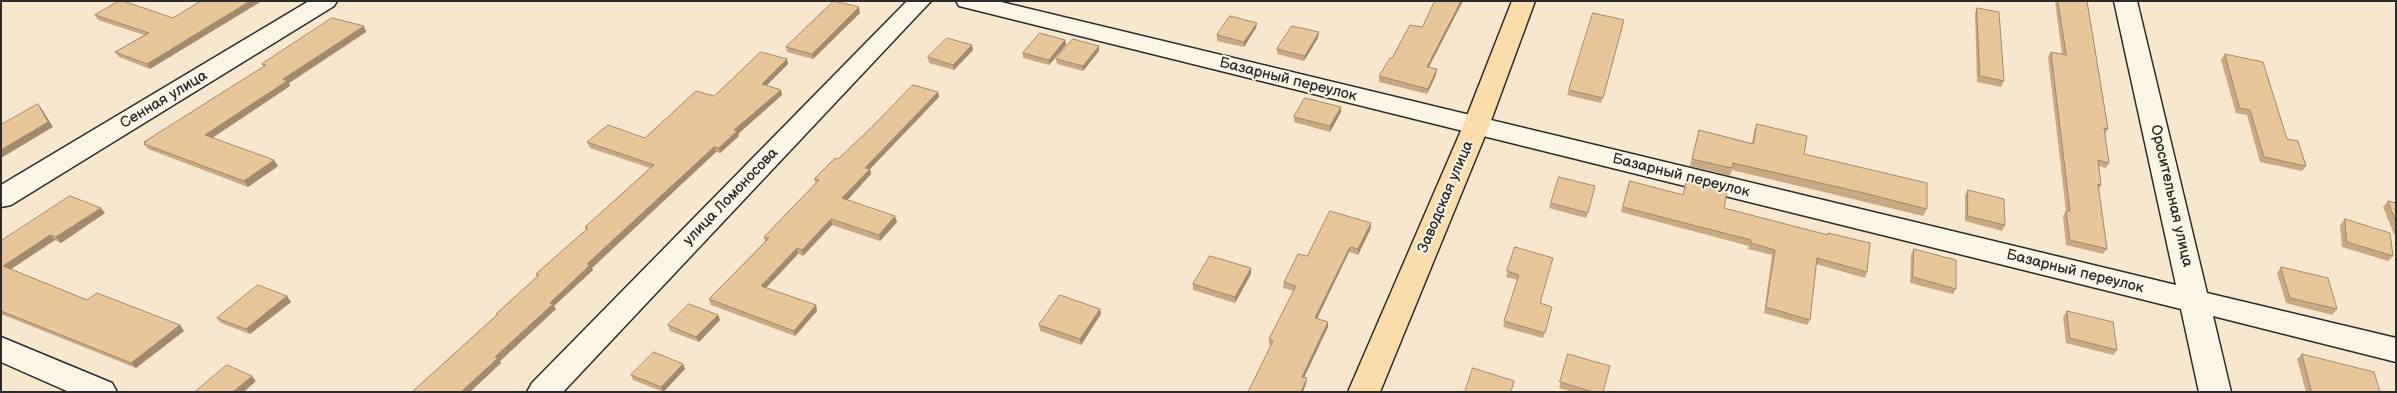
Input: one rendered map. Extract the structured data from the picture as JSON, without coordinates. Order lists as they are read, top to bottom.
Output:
{
  "streets": {
    "main road": ["Заводская улица"],
    "street": [
      "Базарный переулок",
      "Сенная улица",
      "Оросительная улица",
      "улица Ломоносова"
    ]
  },
  "crossings": [
    ["Базарный переулок", "Оросительная улица"],
    ["Базарный переулок", "Заводская улица"]
  ]
}
